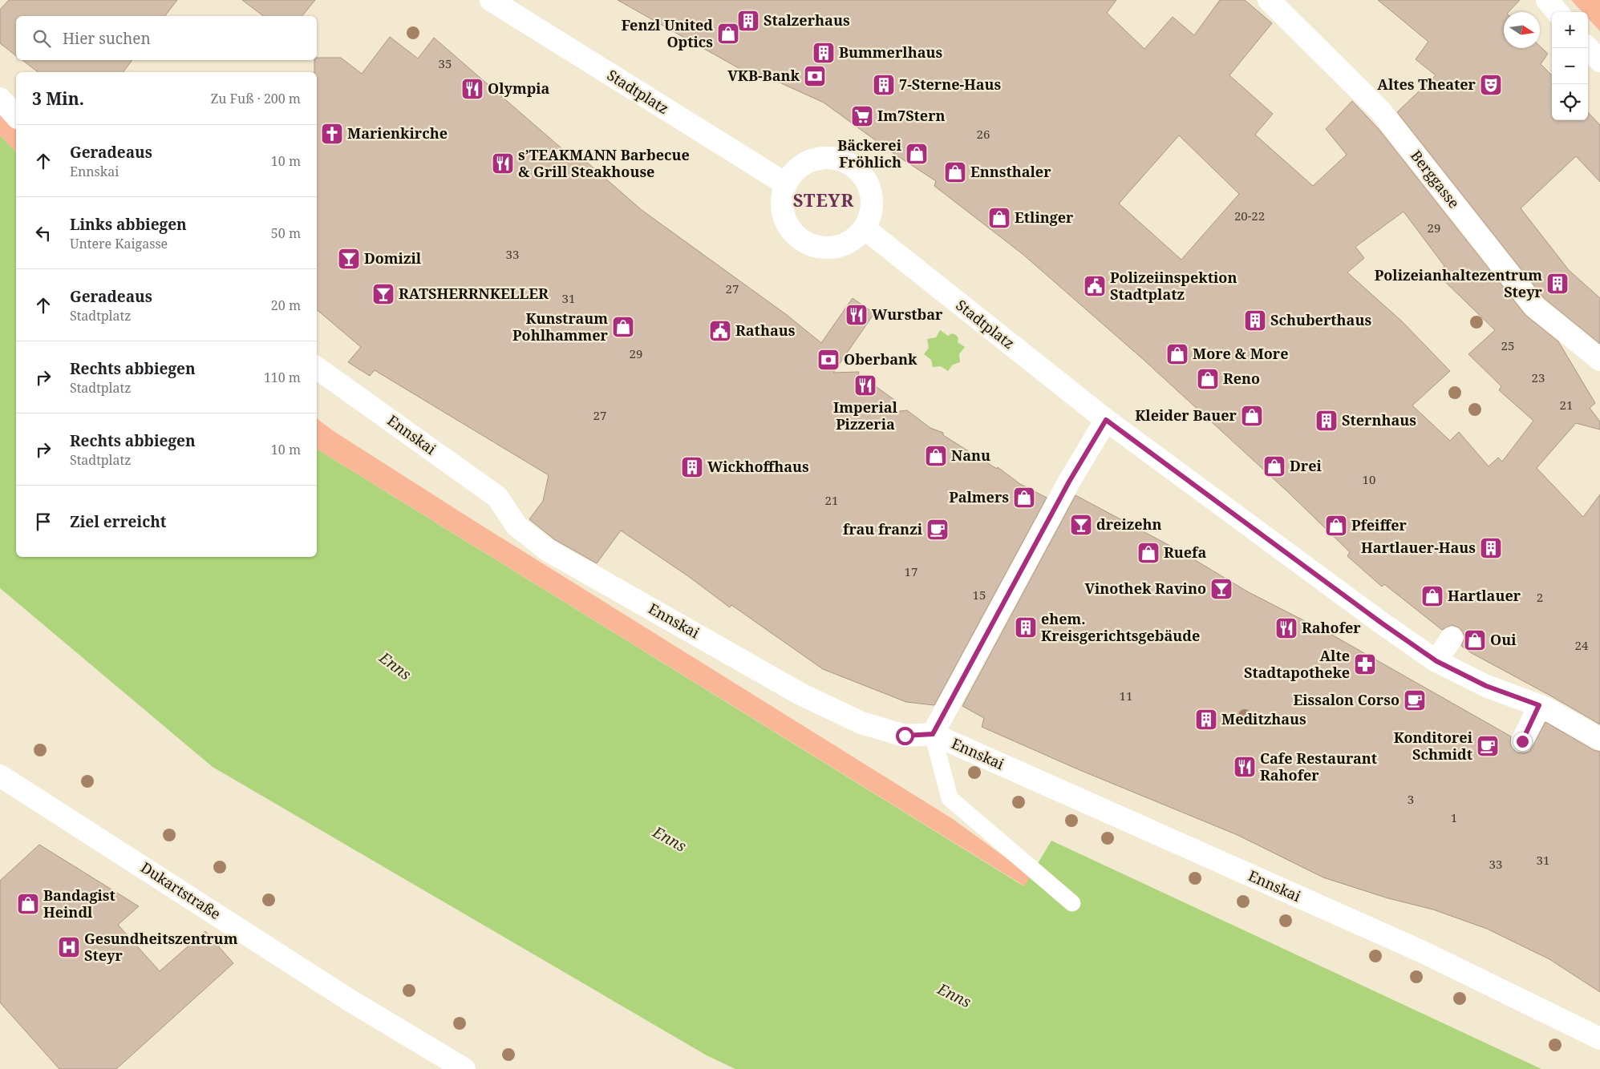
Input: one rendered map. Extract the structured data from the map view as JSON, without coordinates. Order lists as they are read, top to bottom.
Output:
{
  "streets": {
    "street": [
      "Stadtplatz",
      "Berggasse",
      "Ennskai",
      "Dukartstraße"
    ]
  },
  "districts": ["STEYR"],
  "water": ["Enns"],
  "places": {
    "building": [
      "Stalzerhaus",
      "Bummerlhaus",
      "7-Sterne-Haus",
      "Polizeianhaltezentrum Steyr",
      "Schuberthaus",
      "Sternhaus",
      "Wickhoffhaus",
      "Hartlauer-Haus",
      "ehem. Kreisgerichtsgebäude",
      "Meditzhaus"
    ],
    "shop": [
      "Fenzl United Optics",
      "Bäckerei Fröhlich",
      "Ennsthaler",
      "Etlinger",
      "Kunstraum Pohlhammer",
      "More & More",
      "Reno",
      "Kleider Bauer",
      "Nanu",
      "Drei",
      "Palmers",
      "Pfeiffer",
      "Ruefa",
      "Hartlauer",
      "Oui",
      "Bandagist Heindl"
    ],
    "bank": ["VKB-Bank", "Oberbank"],
    "theatre": ["Altes Theater"],
    "restaurant": [
      "Olympia",
      "s’TEAKMANN Barbecue & Grill Steakhouse",
      "Wurstbar",
      "Imperial Pizzeria",
      "Rahofer",
      "Cafe Restaurant Rahofer"
    ],
    "supermarket": ["Im7Stern"],
    "church": ["Marienkirche"],
    "bar": [
      "Domizil",
      "RATSHERRNKELLER",
      "dreizehn",
      "Vinothek Ravino"
    ],
    "public building": ["Polizeiinspektion Stadtplatz", "Rathaus"],
    "cafe": ["frau franzi", "Eissalon Corso", "Konditorei Schmidt"],
    "pharmacy": ["Alte Stadtapotheke"],
    "hospital": ["Gesundheitszentrum Steyr"]
  },
  "house_numbers": [
    "35",
    "26",
    "20-22",
    "29",
    "33",
    "27",
    "31",
    "25",
    "29",
    "23",
    "21",
    "27",
    "10",
    "21",
    "17",
    "15",
    "2",
    "24",
    "11",
    "3",
    "1",
    "31",
    "33"
  ],
  "north": "right",
  "page": {
    "map_buttons": ["+", "−"],
    "search": "Hier suchen",
    "heading": ["3 Min.", "Zu Fuß · 200 m"],
    "list": [
      ["Geradeaus", "Ennskai", "10 m"],
      ["Links abbiegen", "Untere Kaigasse", "50 m"],
      ["Geradeaus", "Stadtplatz", "20 m"],
      ["Rechts abbiegen", "Stadtplatz", "110 m"],
      ["Rechts abbiegen", "Stadtplatz", "10 m"],
      "Ziel erreicht"
    ]
  }
}
